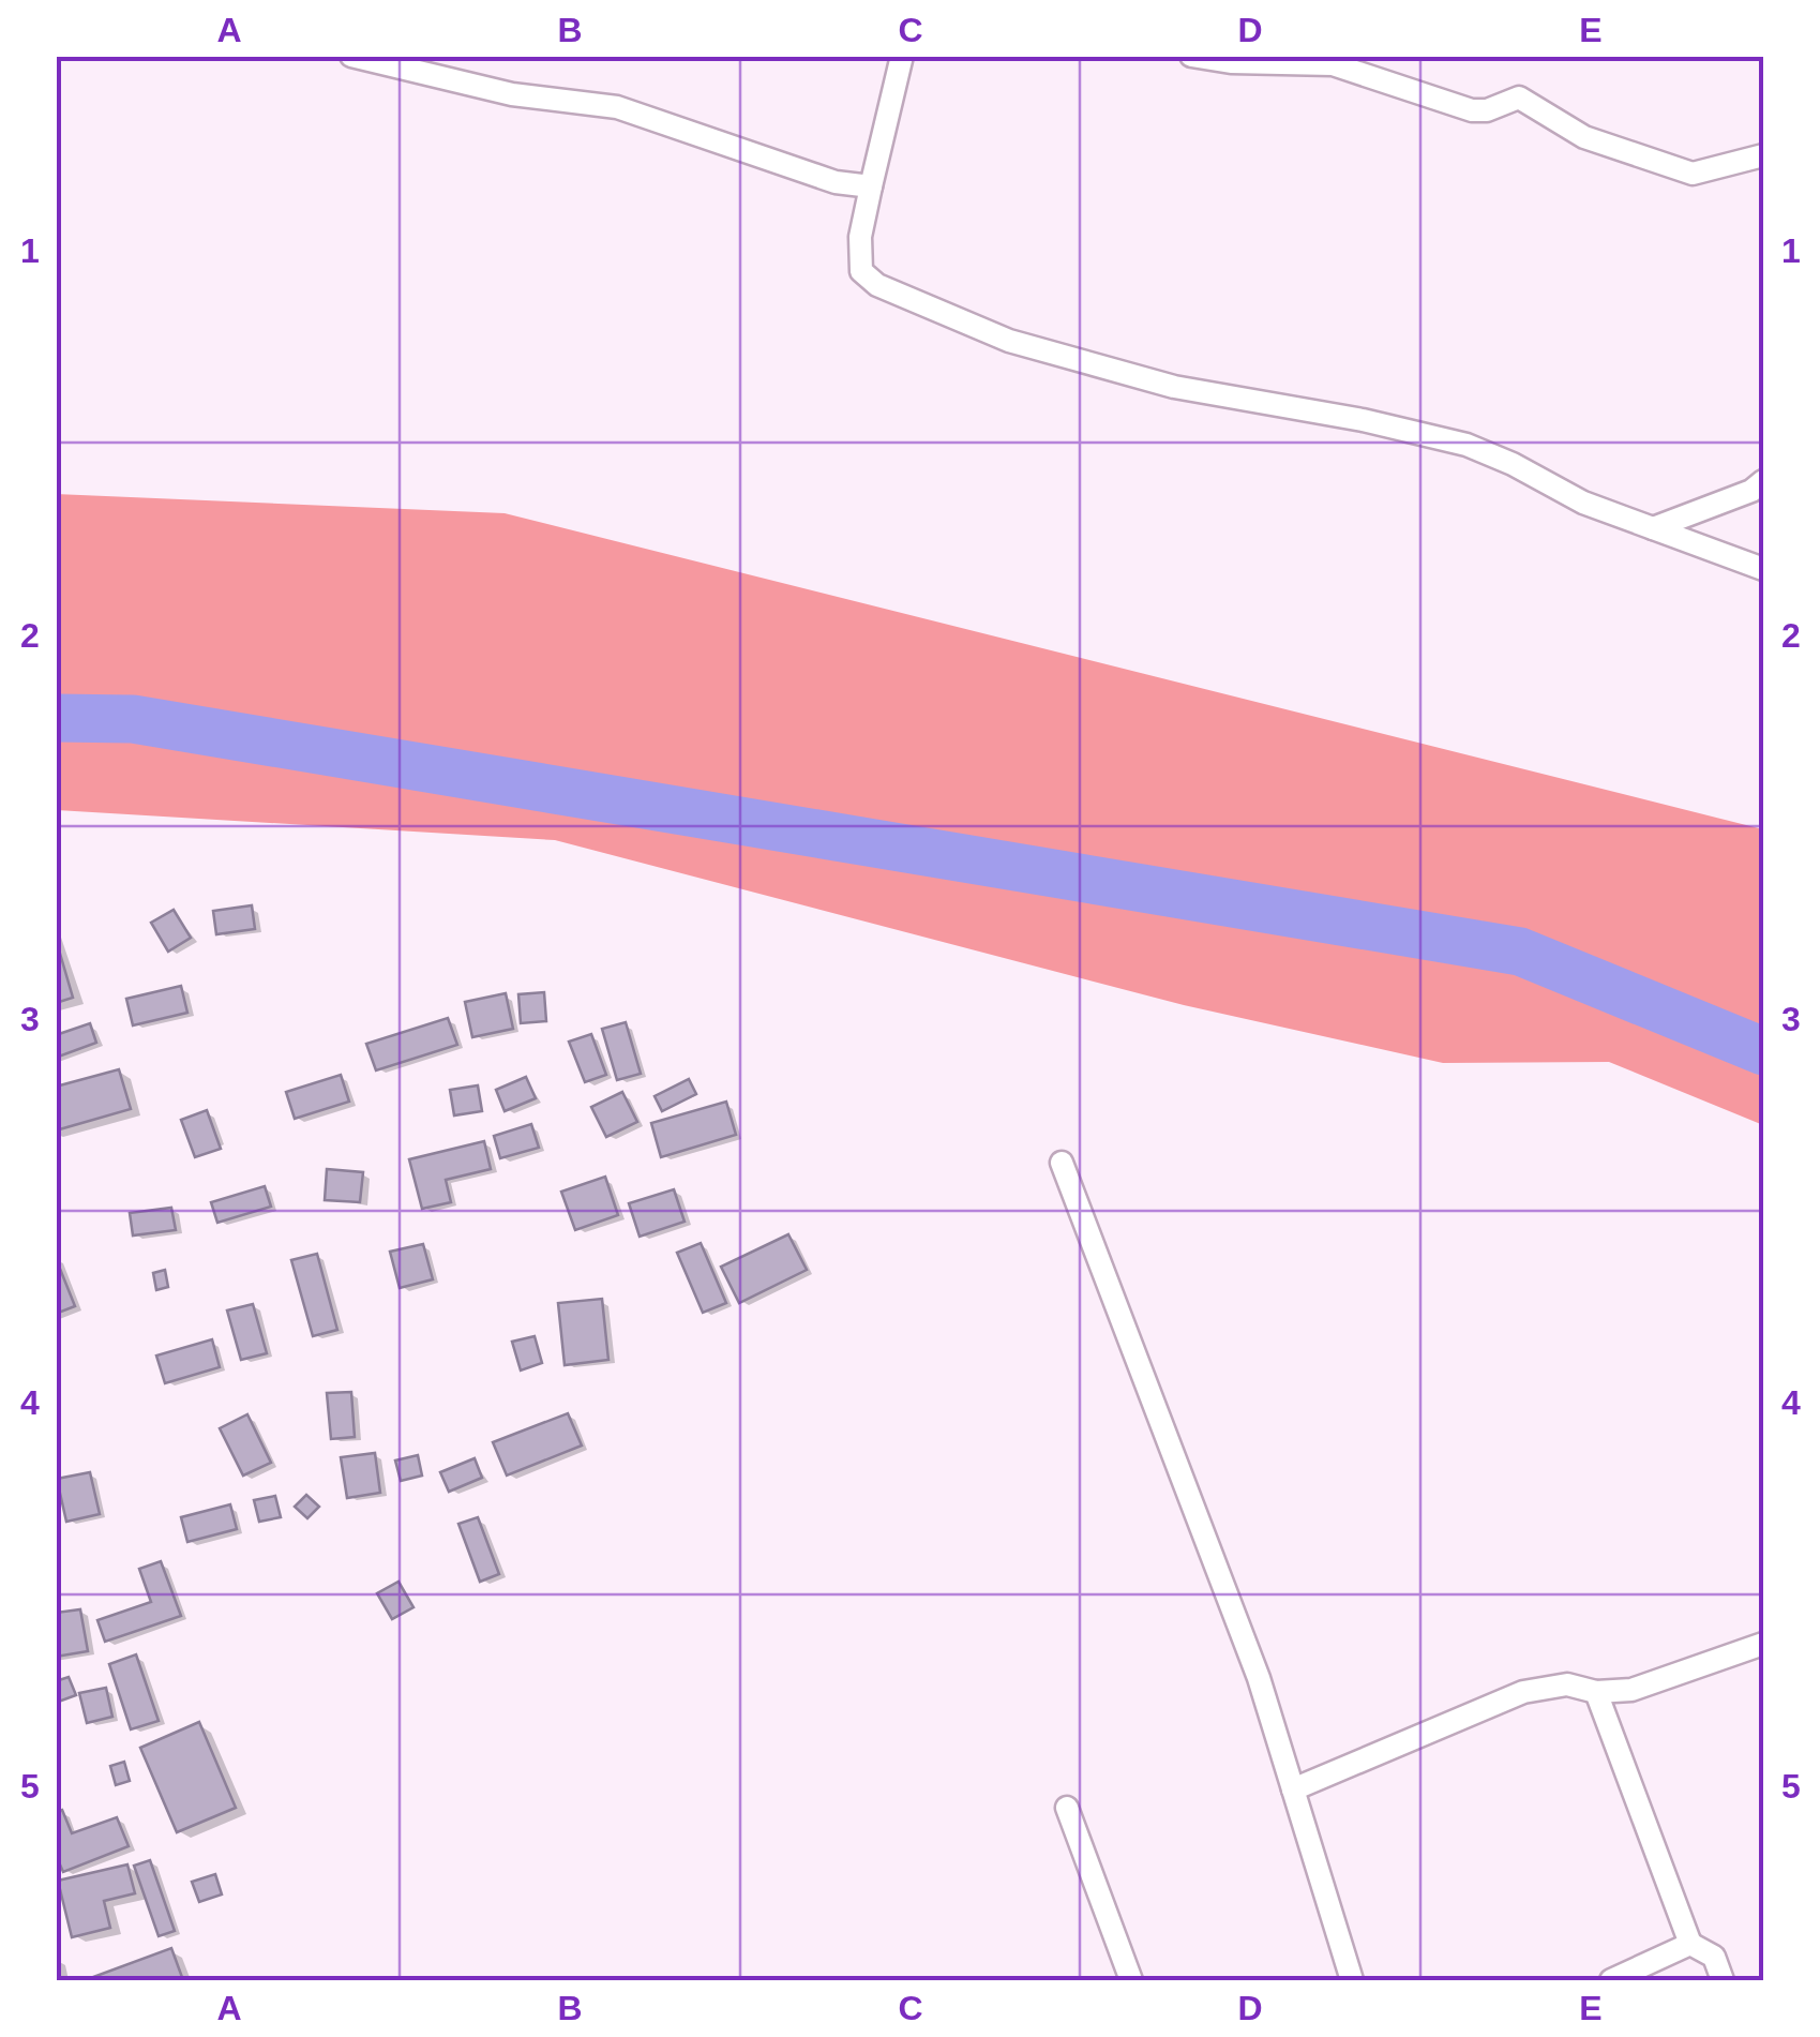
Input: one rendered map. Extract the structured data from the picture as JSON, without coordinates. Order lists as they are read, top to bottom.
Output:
{
  "grid": {
    "columns": [
      "A",
      "B",
      "C",
      "D",
      "E"
    ],
    "rows": [
      "1",
      "2",
      "3",
      "4",
      "5"
    ]
  }
}
